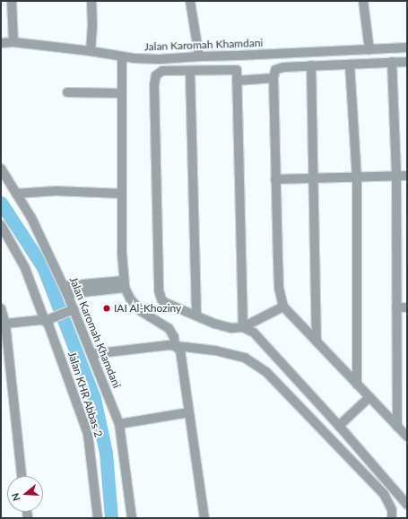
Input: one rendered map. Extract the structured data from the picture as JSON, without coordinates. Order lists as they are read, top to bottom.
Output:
{
  "streets": {
    "street": ["Jalan Karomah Khamdani", "Jalan KHR Abbas 2"]
  },
  "places": ["IAI Al-Khoziny"],
  "north": "left"
}
